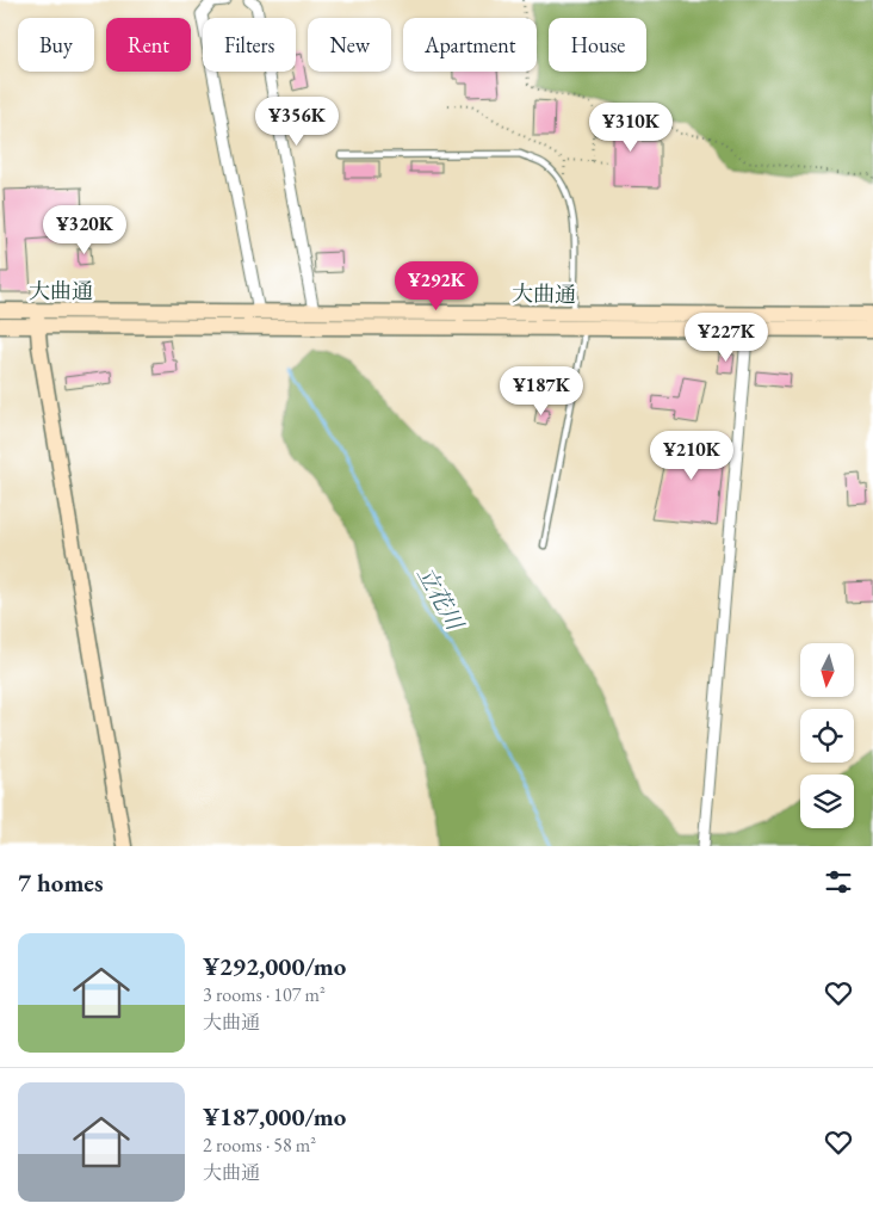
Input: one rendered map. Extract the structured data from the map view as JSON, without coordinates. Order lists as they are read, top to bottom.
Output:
{
  "streets": {
    "main road": ["大曲通"]
  },
  "water": ["立花川"],
  "north": "bottom",
  "page": {
    "chip": [
      "Buy",
      "Rent",
      "Filters",
      "New",
      "Apartment",
      "House"
    ],
    "price": [
      "¥356K",
      "¥310K",
      "¥320K",
      "¥292K",
      "¥227K",
      "¥187K",
      "¥210K"
    ],
    "heading": "7 homes",
    "list": [
      {
        "name": "¥292,000/mo",
        "note": "3 rooms · 107 m² · 大曲通"
      },
      {
        "name": "¥187,000/mo",
        "note": "2 rooms · 58 m² · 大曲通"
      }
    ]
  }
}
